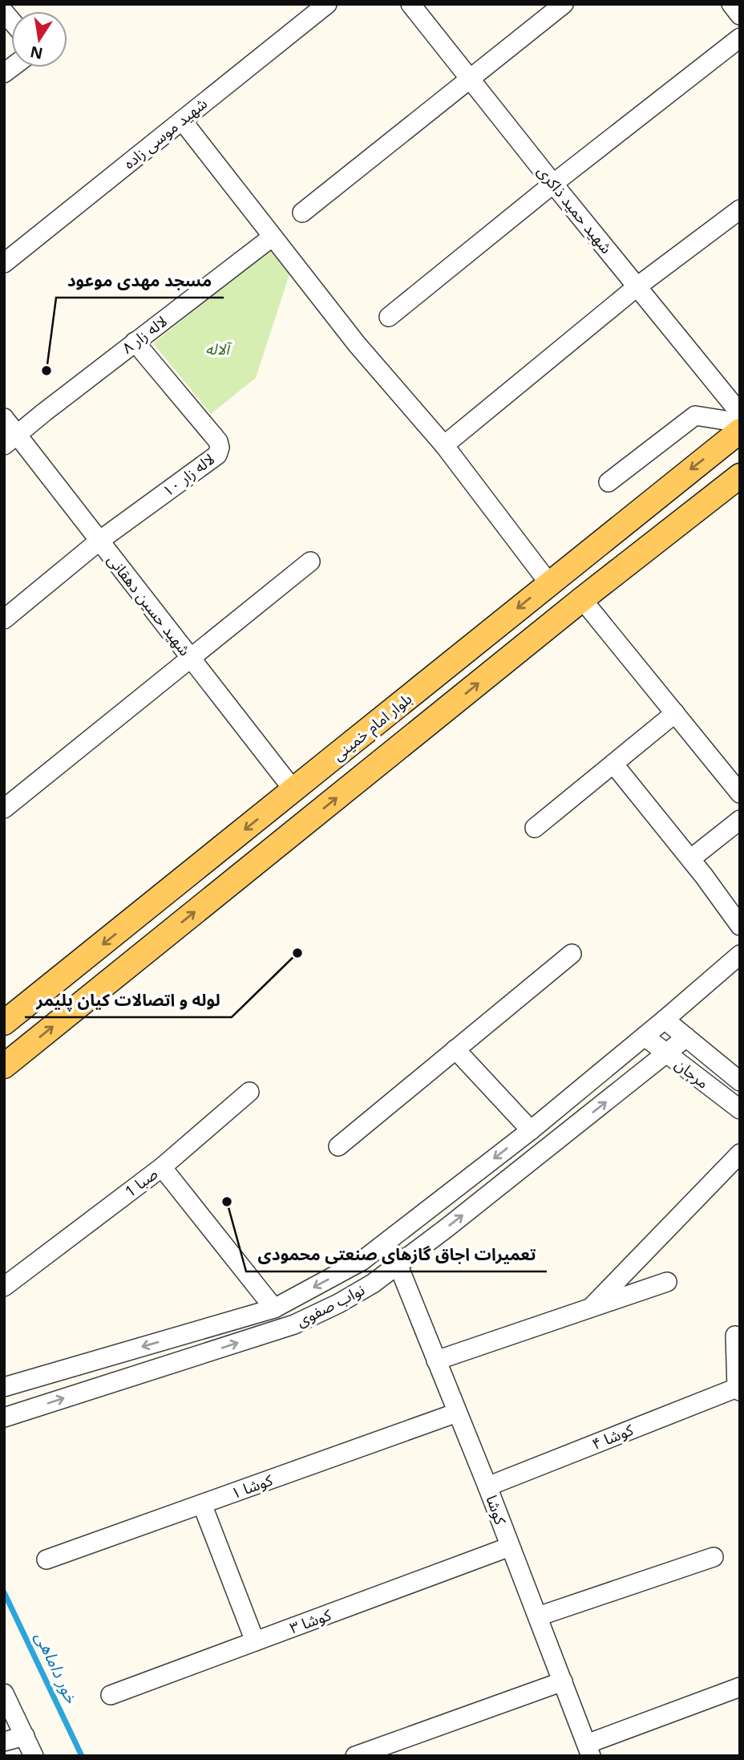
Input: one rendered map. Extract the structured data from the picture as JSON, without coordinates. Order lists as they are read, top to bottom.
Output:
{
  "streets": {
    "main road": ["بلوار امام خمینی"],
    "street": [
      "شهید موسی زاده",
      "شهید حمید ذاکری",
      "لاله زار ۸",
      "لاله زار ۱۰",
      "شهید حسین دهقانی",
      "مرجان",
      "صبا 1",
      "نواب صفوی",
      "کوشا ۴",
      "کوشا ۱",
      "کوشا",
      "کوشا ۳"
    ]
  },
  "crossings": [
    ["لاله زار ۸", "لاله زار ۱۰"],
    ["لاله زار ۸", "شهید حسین دهقانی"],
    ["لاله زار ۱۰", "شهید حسین دهقانی"],
    ["شهید حسین دهقانی", "بلوار امام خمینی"],
    ["مرجان", "نواب صفوی"],
    ["صبا 1", "نواب صفوی"],
    ["نواب صفوی", "کوشا"],
    ["کوشا ۴", "کوشا"],
    ["کوشا ۱", "کوشا"],
    ["کوشا", "کوشا ۳"]
  ],
  "water": ["خور داماهی"],
  "parks": ["آلاله"],
  "places": ["مسجد مهدی موعود", "لوله و اتصالات کیان پلیمر", "تعمیرات اجاق گازهای صنعتی محمودی"],
  "north": "bottom"
}
